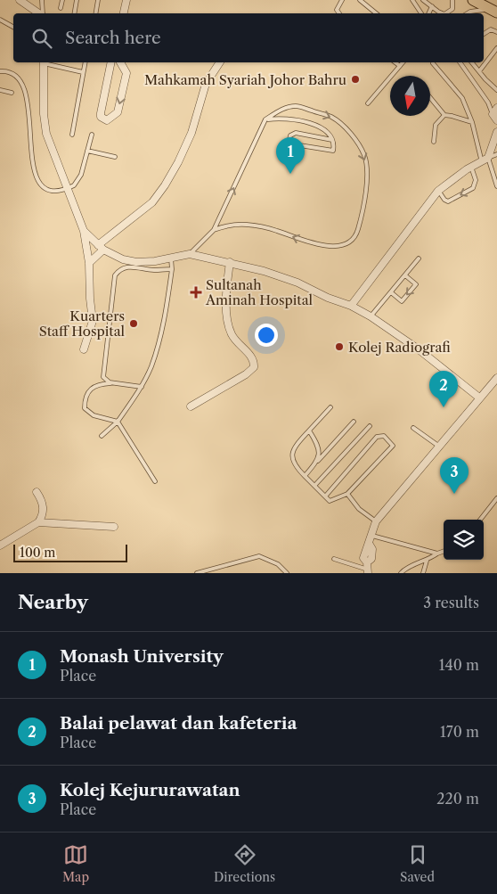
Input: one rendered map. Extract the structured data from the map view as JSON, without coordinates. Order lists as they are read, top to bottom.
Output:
{
  "places": {
    "other": ["Mahkamah Syariah Johor Bahru", "Kuarters Staff Hospital", "Kolej Radiografi"],
    "health": ["Sultanah Aminah Hospital"]
  },
  "scale_bar": "100 m",
  "north": "bottom",
  "page": {
    "search": "Search here",
    "pins": ["1", "2", "3"],
    "scale": "100 m",
    "heading": ["Nearby", "3 results"],
    "list": [
      {
        "mark": "1",
        "name": "Monash University",
        "note": "Place",
        "value": "140 m"
      },
      {
        "mark": "2",
        "name": "Balai pelawat dan kafeteria",
        "note": "Place",
        "value": "170 m"
      },
      {
        "mark": "3",
        "name": "Kolej Kejururawatan",
        "note": "Place",
        "value": "220 m"
      }
    ],
    "nav": ["Map", "Directions", "Saved"]
  }
}
